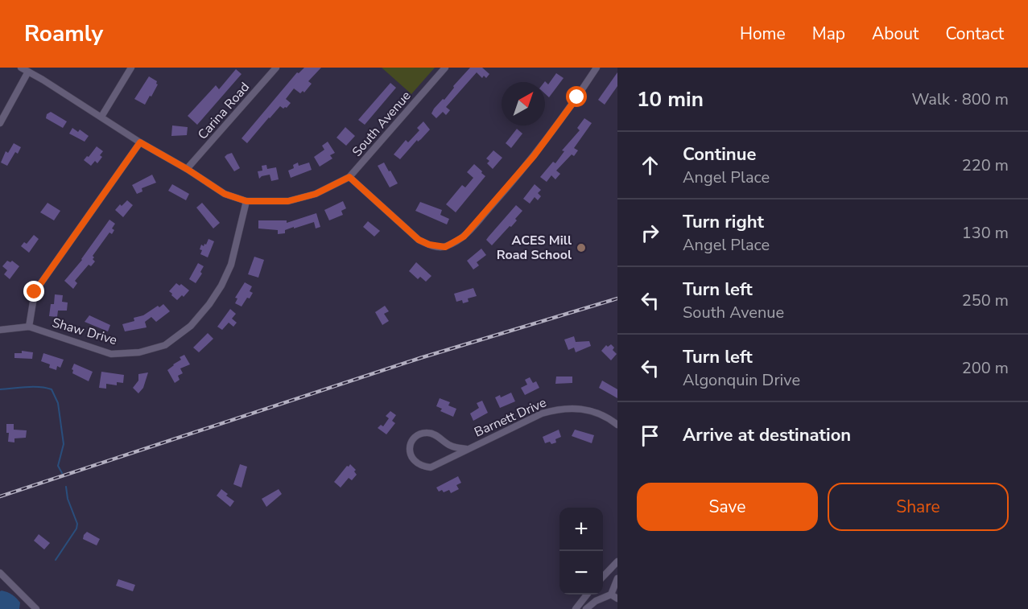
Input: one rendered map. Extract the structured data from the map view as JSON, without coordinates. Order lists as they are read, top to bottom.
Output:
{
  "streets": {
    "street": [
      "Carina Road",
      "South Avenue",
      "Shaw Drive",
      "Barnett Drive"
    ]
  },
  "crossings": [
    ["Carina Road", "South Avenue"],
    ["South Avenue", "Shaw Drive"]
  ],
  "places": ["ACES Mill Road School"],
  "north": "top right",
  "page": {
    "header": "Roamly",
    "nav": [
      "Home",
      "Map",
      "About",
      "Contact"
    ],
    "heading": ["10 min", "Walk · 800 m"],
    "list": [
      ["Continue", "Angel Place", "220 m"],
      ["Turn right", "Angel Place", "130 m"],
      ["Turn left", "South Avenue", "250 m"],
      ["Turn left", "Algonquin Drive", "200 m"],
      "Arrive at destination"
    ],
    "buttons": ["Save", "Share"],
    "map_buttons": ["+", "−"]
  }
}
